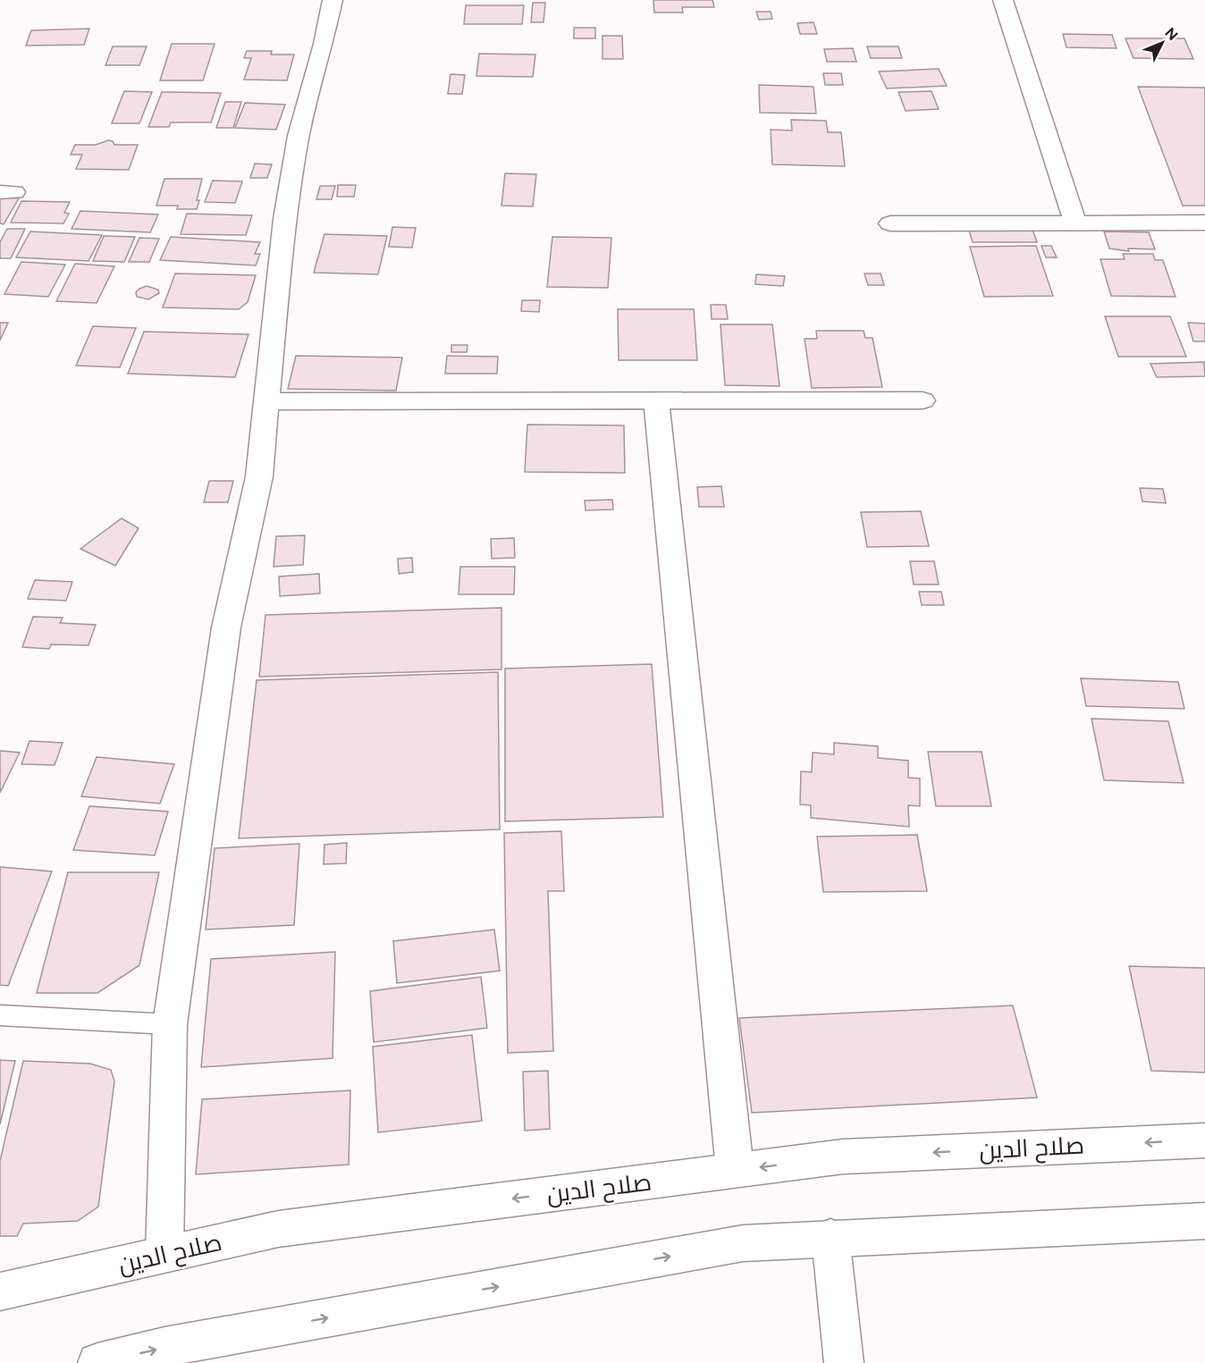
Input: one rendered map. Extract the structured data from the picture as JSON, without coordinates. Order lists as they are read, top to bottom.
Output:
{
  "streets": {
    "main road": ["صلاح الدين"]
  },
  "north": "top right"
}
